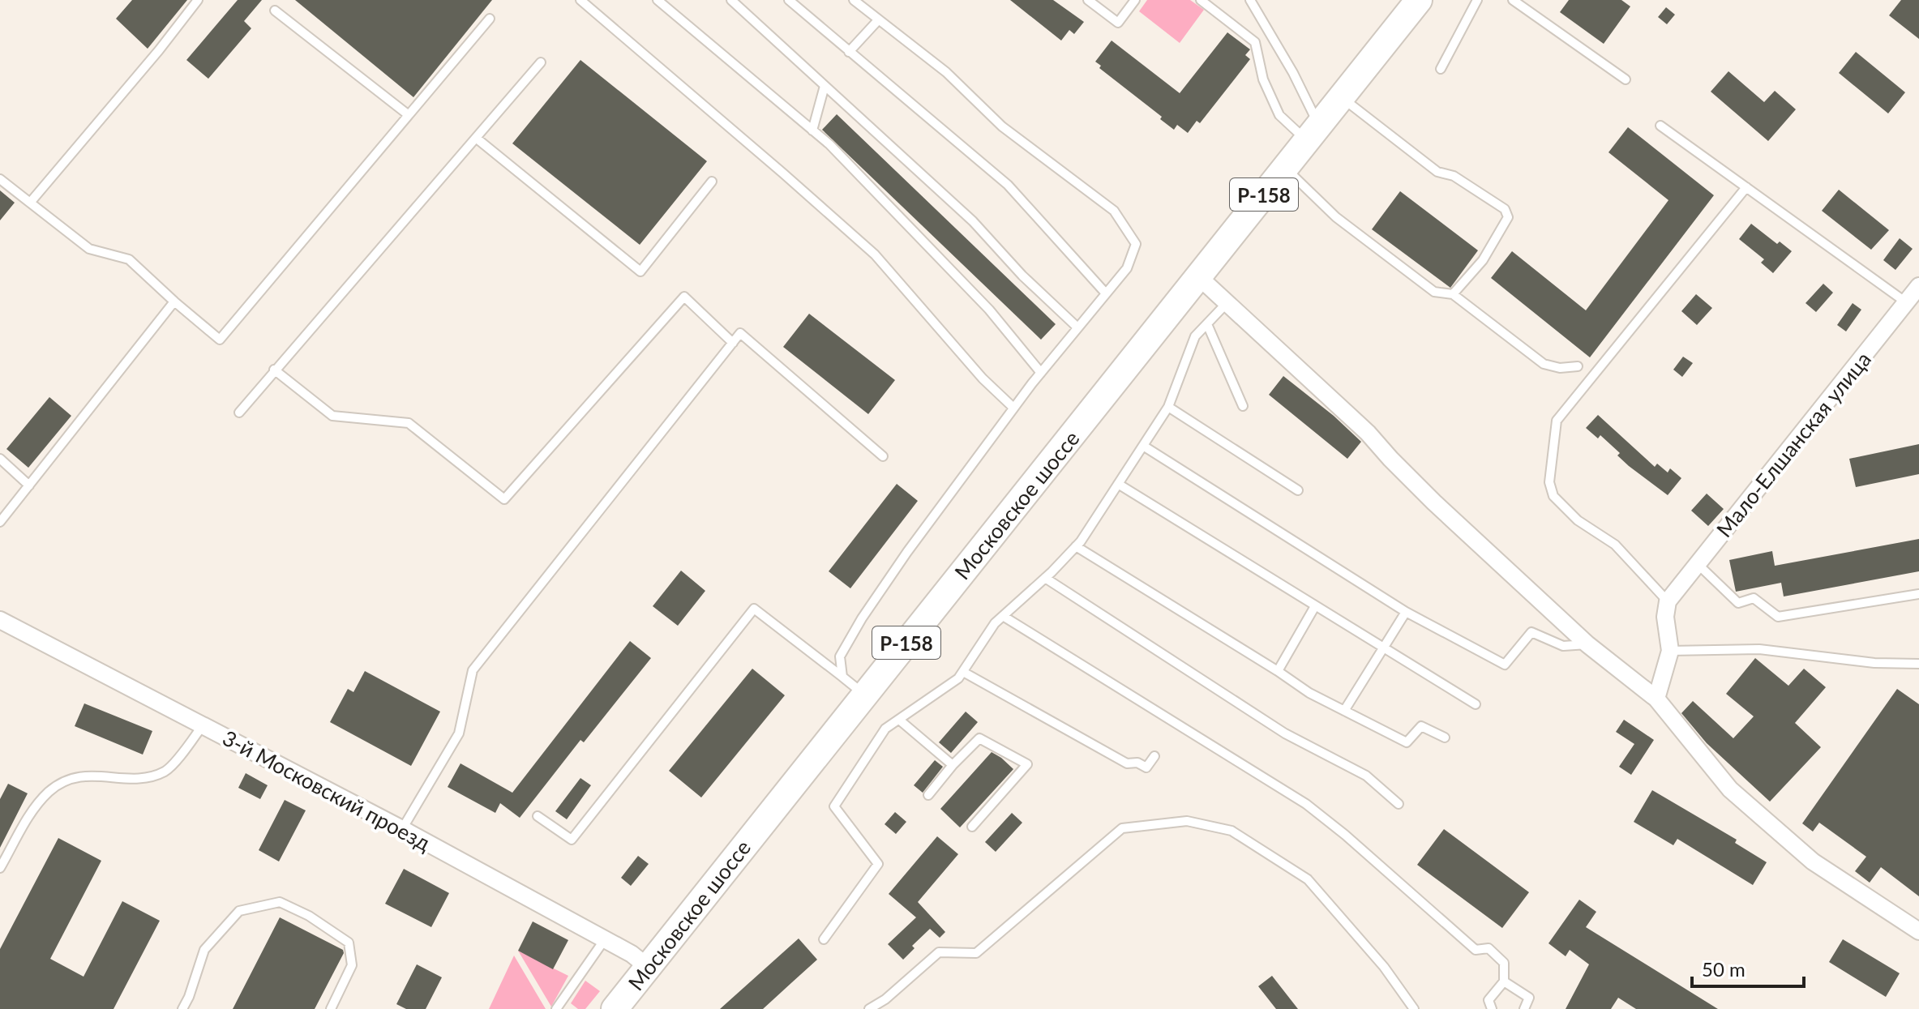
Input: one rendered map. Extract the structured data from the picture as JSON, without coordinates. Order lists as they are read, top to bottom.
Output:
{
  "streets": {
    "main road": ["Р-158", "Московское шоссе"],
    "street": ["Мало-Елшанская улица", "3-й Московский проезд"]
  },
  "crossings": [
    ["Московское шоссе", "3-й Московский проезд"]
  ],
  "scale_bar": "50 m"
}
